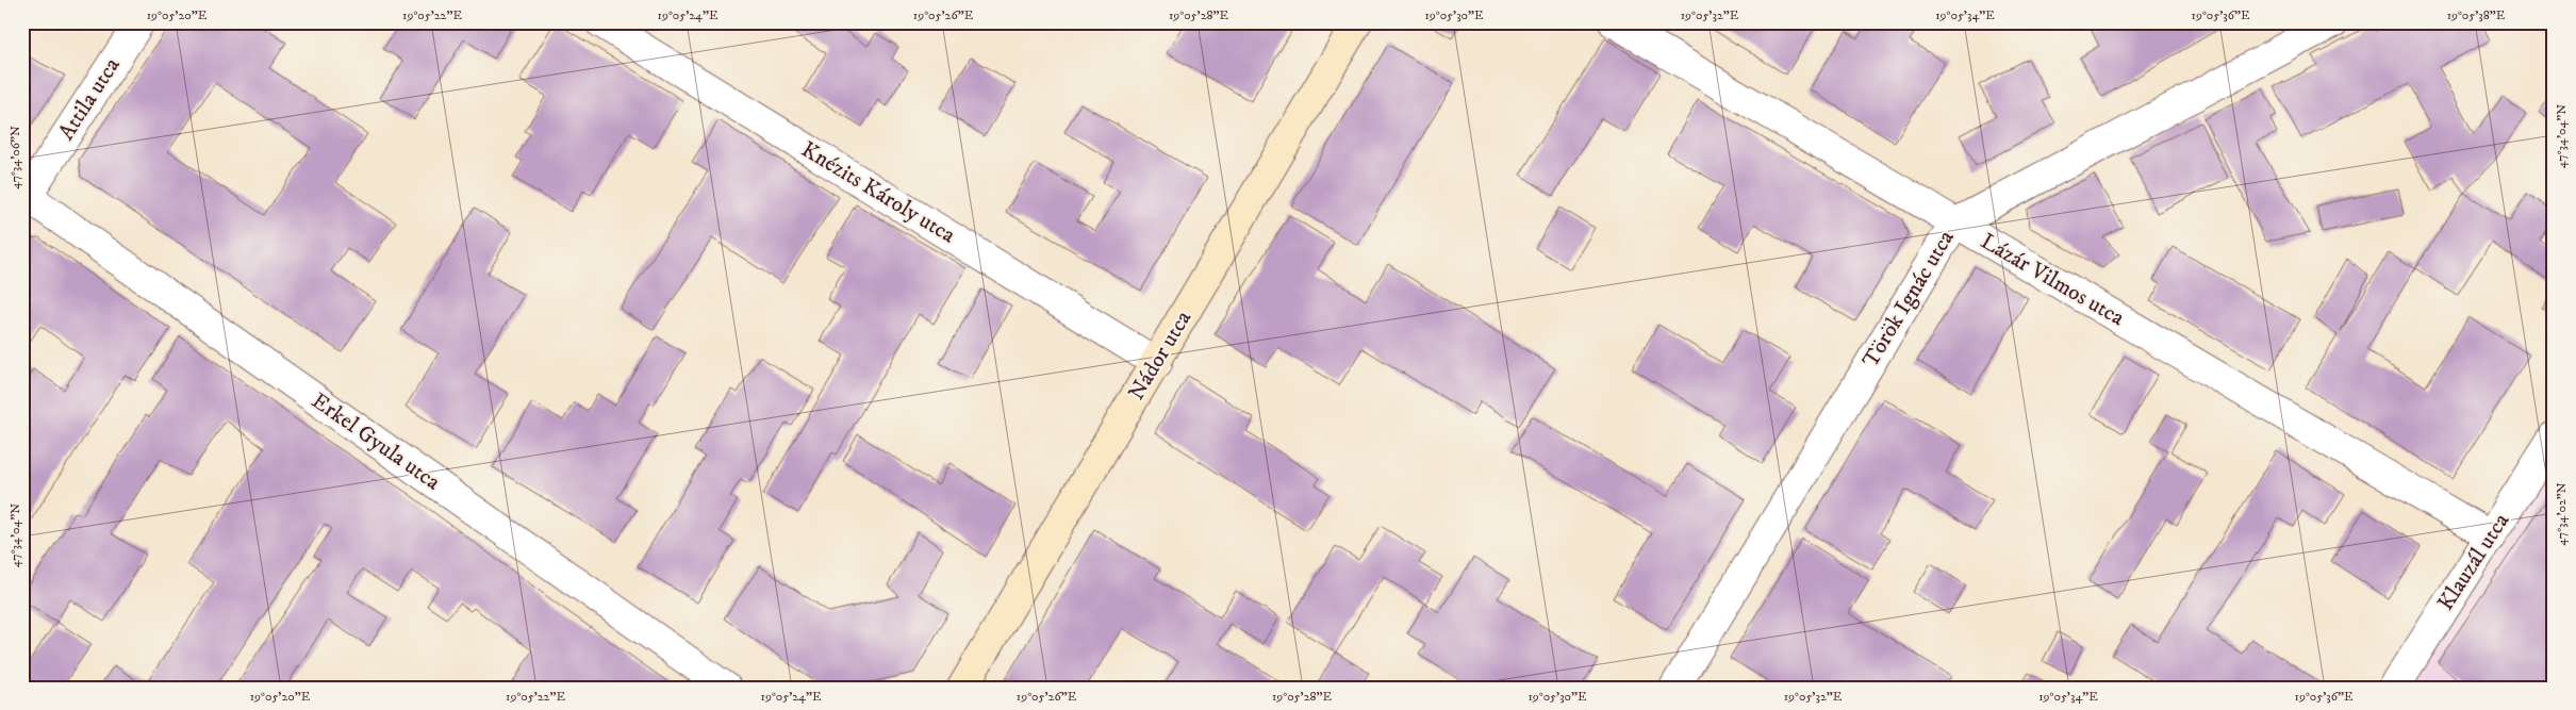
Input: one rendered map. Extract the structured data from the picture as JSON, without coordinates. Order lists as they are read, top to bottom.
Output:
{
  "streets": {
    "street": [
      "Attila utca",
      "Knézits Károly utca",
      "Lázár Vilmos utca",
      "Török Ignác utca",
      "Nádor utca",
      "Erkel Gyula utca",
      "Klauzál utca"
    ]
  },
  "crossings": [
    ["Attila utca", "Erkel Gyula utca"],
    ["Knézits Károly utca", "Nádor utca"],
    ["Lázár Vilmos utca", "Török Ignác utca"],
    ["Lázár Vilmos utca", "Klauzál utca"]
  ],
  "coordinates": [
    "19°05'20\"E",
    "19°05'22\"E",
    "19°05'24\"E",
    "19°05'26\"E",
    "19°05'28\"E",
    "19°05'30\"E",
    "19°05'32\"E",
    "19°05'34\"E",
    "19°05'36\"E",
    "19°05'38\"E",
    "47°34'04\"N",
    "47°34'06\"N",
    "47°34'02\"N"
  ]
}
